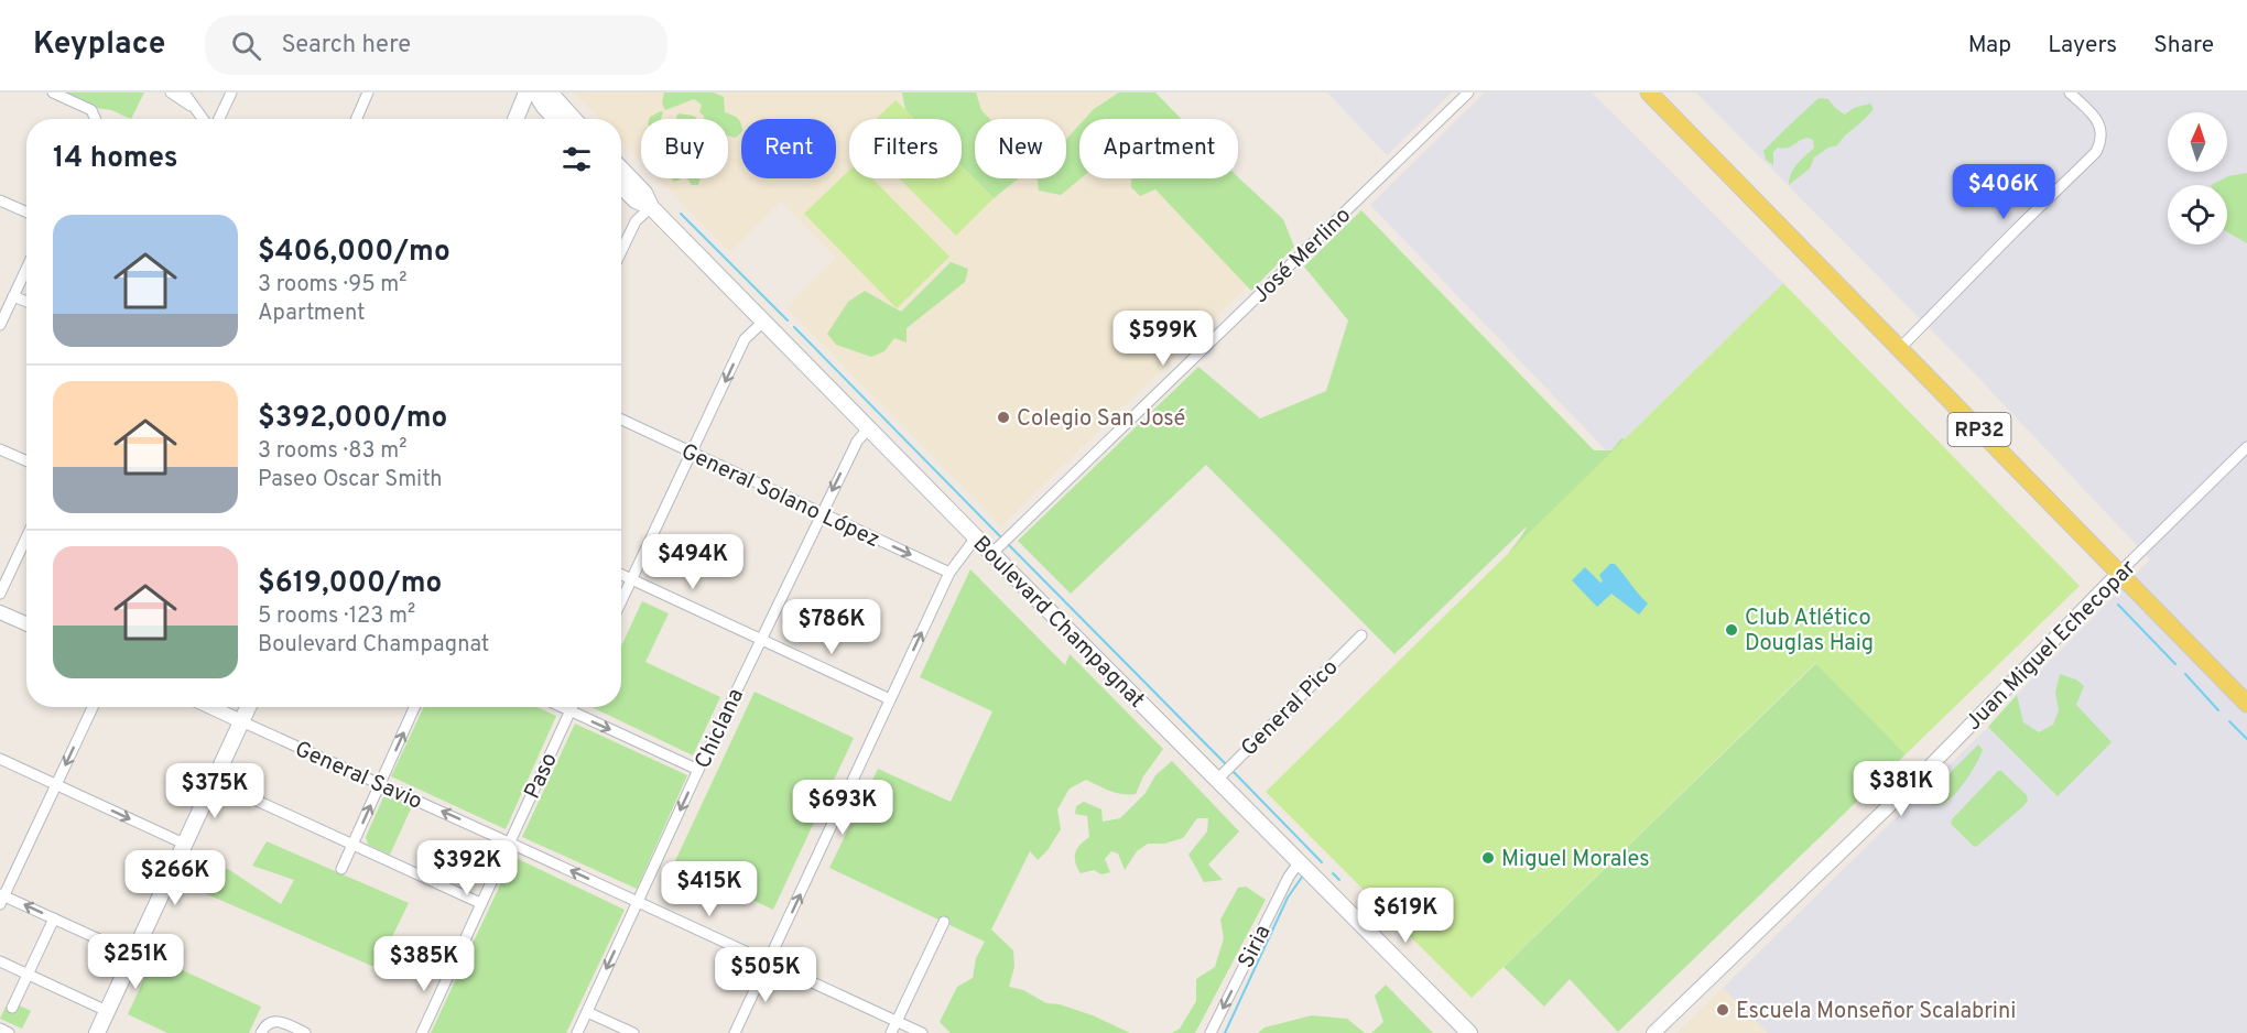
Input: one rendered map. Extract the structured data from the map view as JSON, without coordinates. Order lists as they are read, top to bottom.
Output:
{
  "streets": {
    "main road": ["RP32", "Boulevard Champagnat"],
    "street": [
      "José Merlino",
      "General Solano López",
      "Juan Miguel Echecopar",
      "General Pico",
      "Chiclana",
      "General Savio",
      "Paso",
      "Siria"
    ]
  },
  "crossings": [
    ["José Merlino", "Boulevard Champagnat"],
    ["RP32", "Juan Miguel Echecopar"],
    ["General Solano López", "Chiclana"],
    ["Boulevard Champagnat", "General Pico"],
    ["Boulevard Champagnat", "Chiclana"],
    ["Boulevard Champagnat", "Siria"],
    ["Chiclana", "General Savio"],
    ["General Savio", "Paso"]
  ],
  "one_way": ["General Solano López", "Chiclana", "Siria"],
  "places": [
    "Colegio San José",
    "Club Atlético Douglas Haig",
    "Miguel Morales",
    "Escuela Monseñor Scalabrini"
  ],
  "north": "top",
  "page": {
    "header": "Keyplace",
    "search": "Search here",
    "nav": ["Map", "Layers", "Share"],
    "chip": [
      "Buy",
      "Rent",
      "Filters",
      "New",
      "Apartment"
    ],
    "heading": "14 homes",
    "price": [
      "$406K",
      "$599K",
      "$494K",
      "$786K",
      "$381K",
      "$375K",
      "$693K",
      "$392K",
      "$266K",
      "$415K",
      "$619K",
      "$251K",
      "$385K",
      "$505K"
    ],
    "list": [
      {
        "name": "$406,000/mo",
        "note": "3 rooms · 95 m² · Apartment"
      },
      {
        "name": "$392,000/mo",
        "note": "3 rooms · 83 m² · Paseo Oscar Smith"
      },
      {
        "name": "$619,000/mo",
        "note": "5 rooms · 123 m² · Boulevard Champagnat"
      }
    ]
  }
}
